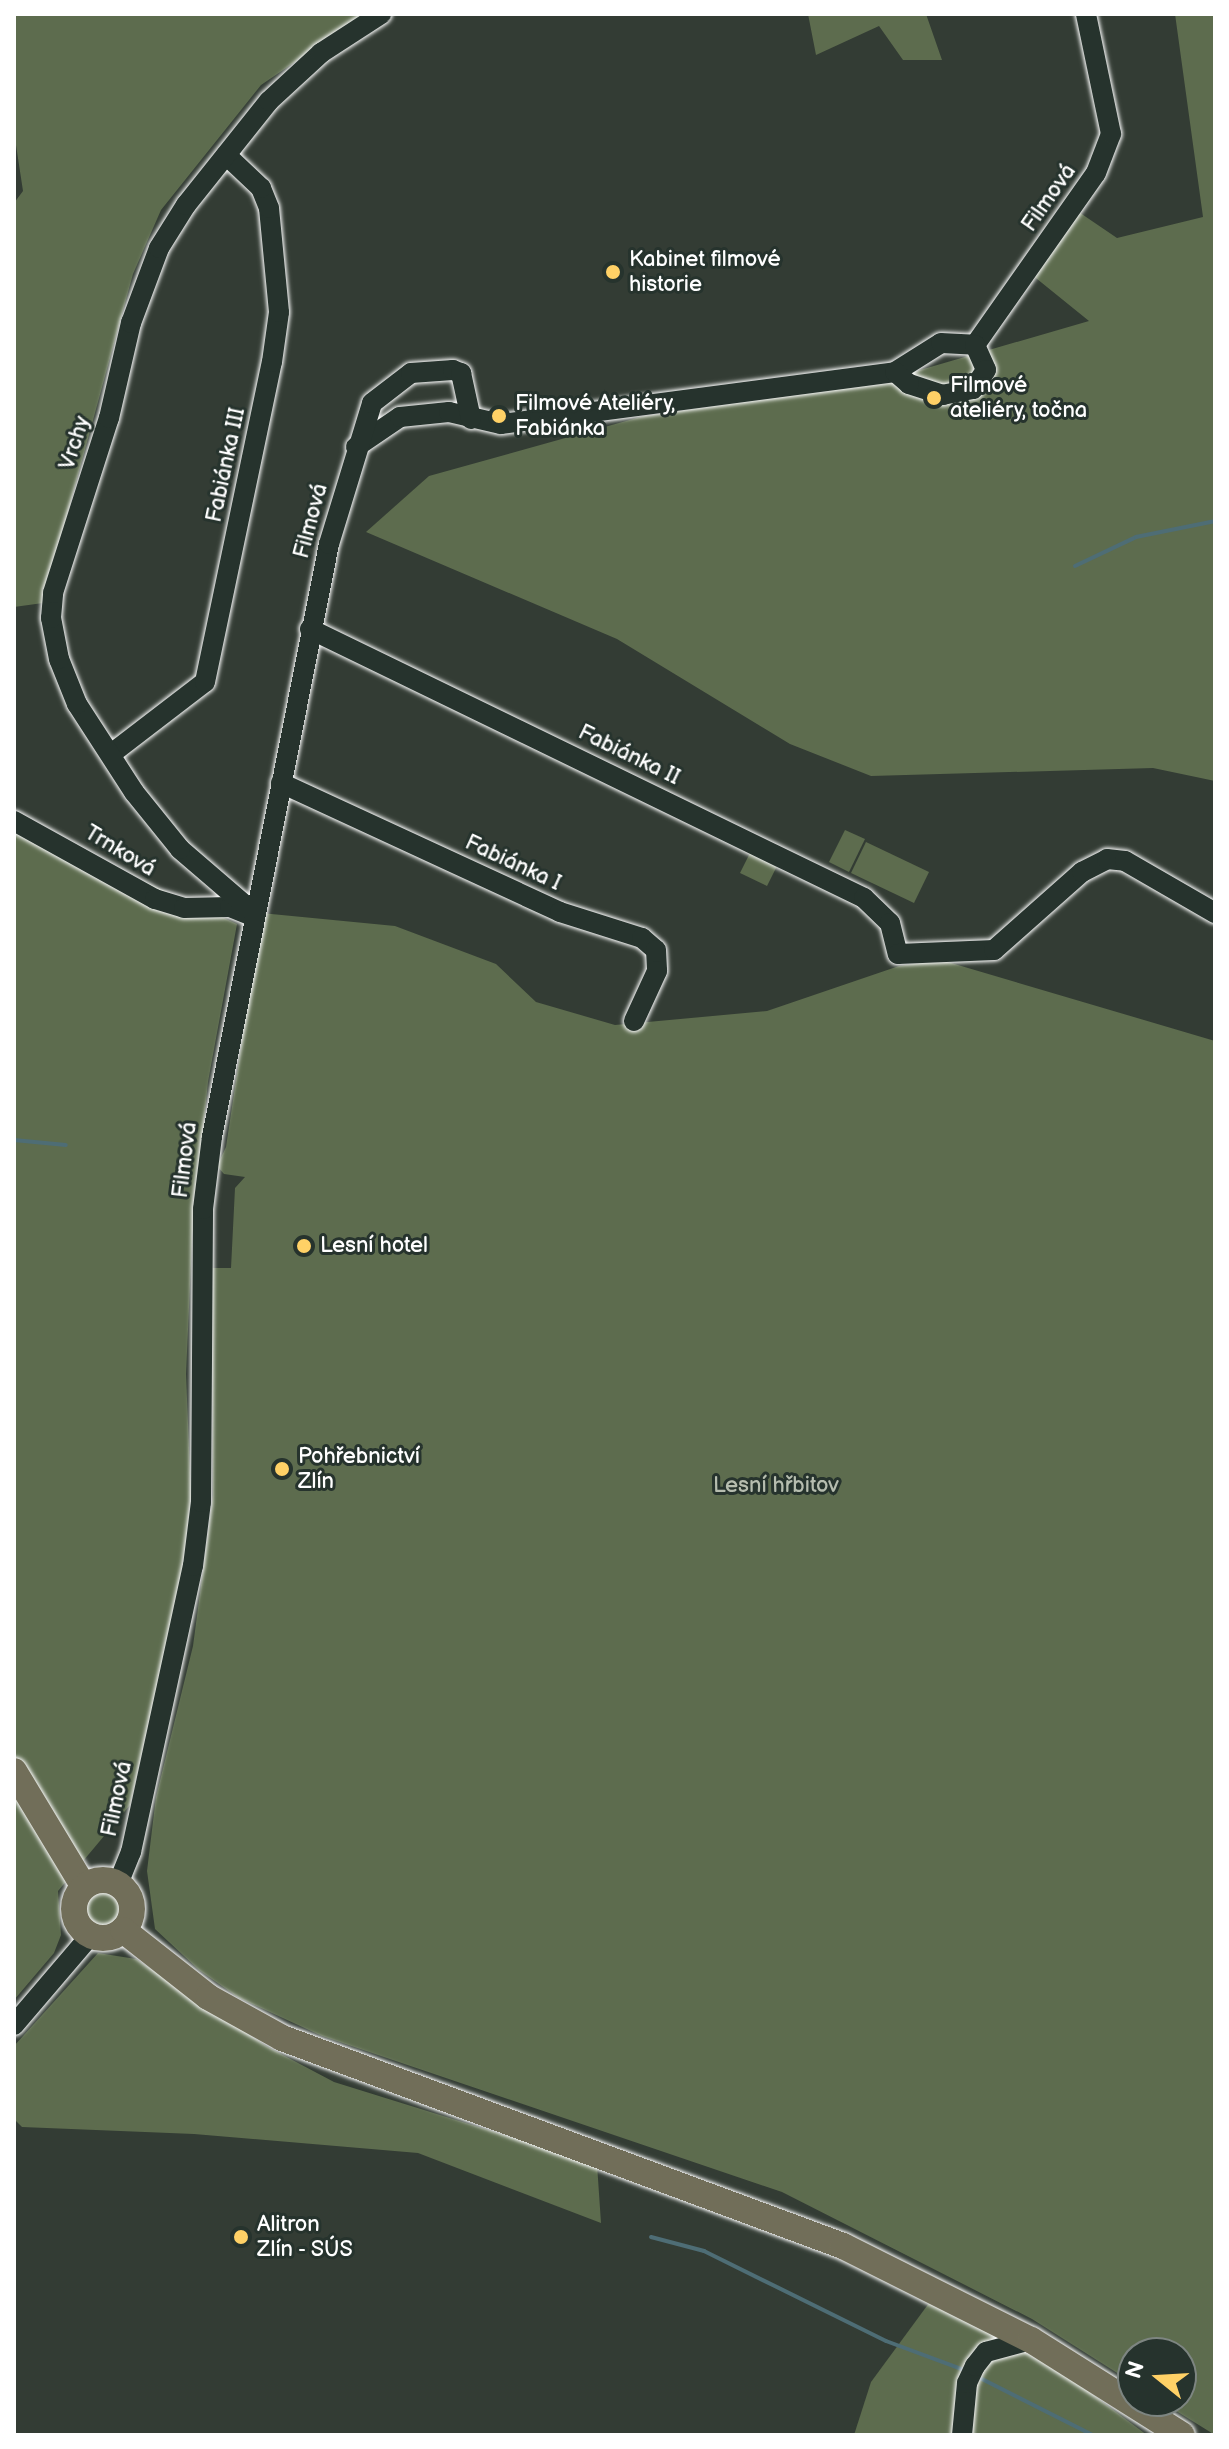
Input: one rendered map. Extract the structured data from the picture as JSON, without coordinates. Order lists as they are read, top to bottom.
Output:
{
  "streets": {
    "street": [
      "Filmová",
      "Vrchy",
      "Fabiánka III",
      "Fabiánka II",
      "Trnková",
      "Fabiánka I"
    ]
  },
  "crossings": [
    ["Filmová", "Vrchy"],
    ["Filmová", "Fabiánka II"],
    ["Filmová", "Trnková"],
    ["Filmová", "Fabiánka I"],
    ["Vrchy", "Fabiánka III"],
    ["Vrchy", "Trnková"]
  ],
  "parks": ["Lesní hřbitov"],
  "places": [
    "Kabinet filmové historie",
    "Filmové ateliéry, točna",
    "Filmové Ateliéry, Fabiánka",
    "Lesní hotel",
    "Pohřebnictví Zlín",
    "Alitron Zlín - SÚS"
  ],
  "north": "left"
}
